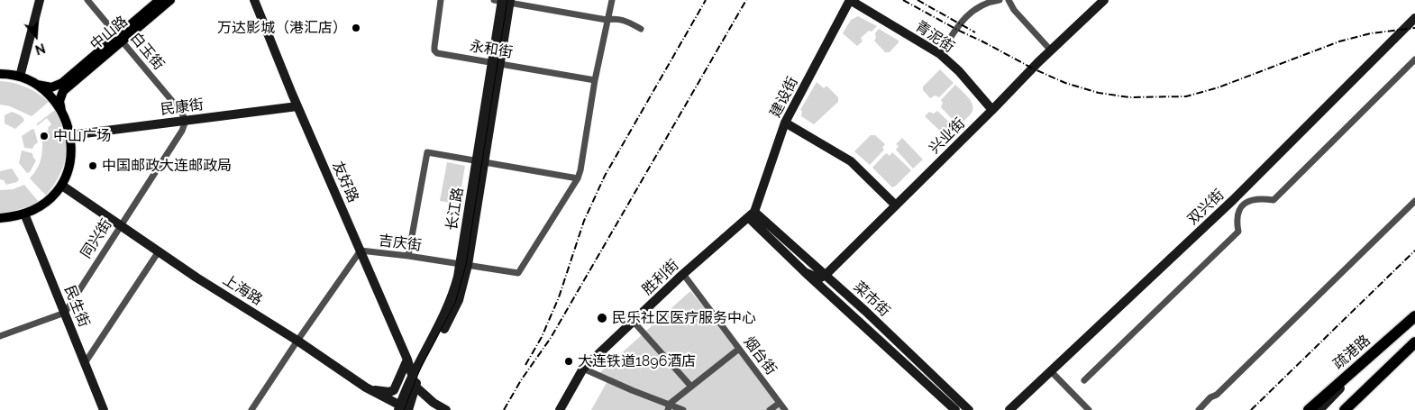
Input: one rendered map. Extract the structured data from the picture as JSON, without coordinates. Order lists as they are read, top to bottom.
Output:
{
  "streets": {
    "highway": ["疏港路"],
    "main road": [
      "中山路",
      "青泥街",
      "建设街",
      "民康街",
      "兴业街",
      "友好路",
      "双兴街",
      "长江路",
      "胜利街",
      "上海路",
      "菜市街",
      "民生街"
    ],
    "street": [
      "永和街",
      "白玉街",
      "同兴街",
      "吉庆街",
      "烟台街"
    ]
  },
  "crossings": [
    ["中山路", "白玉街"],
    ["青泥街", "建设街"],
    ["青泥街", "兴业街"],
    ["永和街", "长江路"],
    ["白玉街", "民康街"],
    ["白玉街", "同兴街"],
    ["建设街", "胜利街"],
    ["建设街", "菜市街"],
    ["民康街", "友好路"],
    ["民康街", "同兴街"],
    ["兴业街", "菜市街"],
    ["友好路", "长江路"],
    ["友好路", "吉庆街"],
    ["长江路", "吉庆街"],
    ["长江路", "上海路"],
    ["同兴街", "上海路"],
    ["同兴街", "民生街"],
    ["吉庆街", "上海路"],
    ["胜利街", "菜市街"],
    ["胜利街", "烟台街"]
  ],
  "places": [
    "万达影城（港汇店）",
    "中山广场",
    "中国邮政大连邮政局",
    "民乐社区医疗服务中心",
    "大连铁道1896酒店"
  ],
  "north": "bottom"
}
